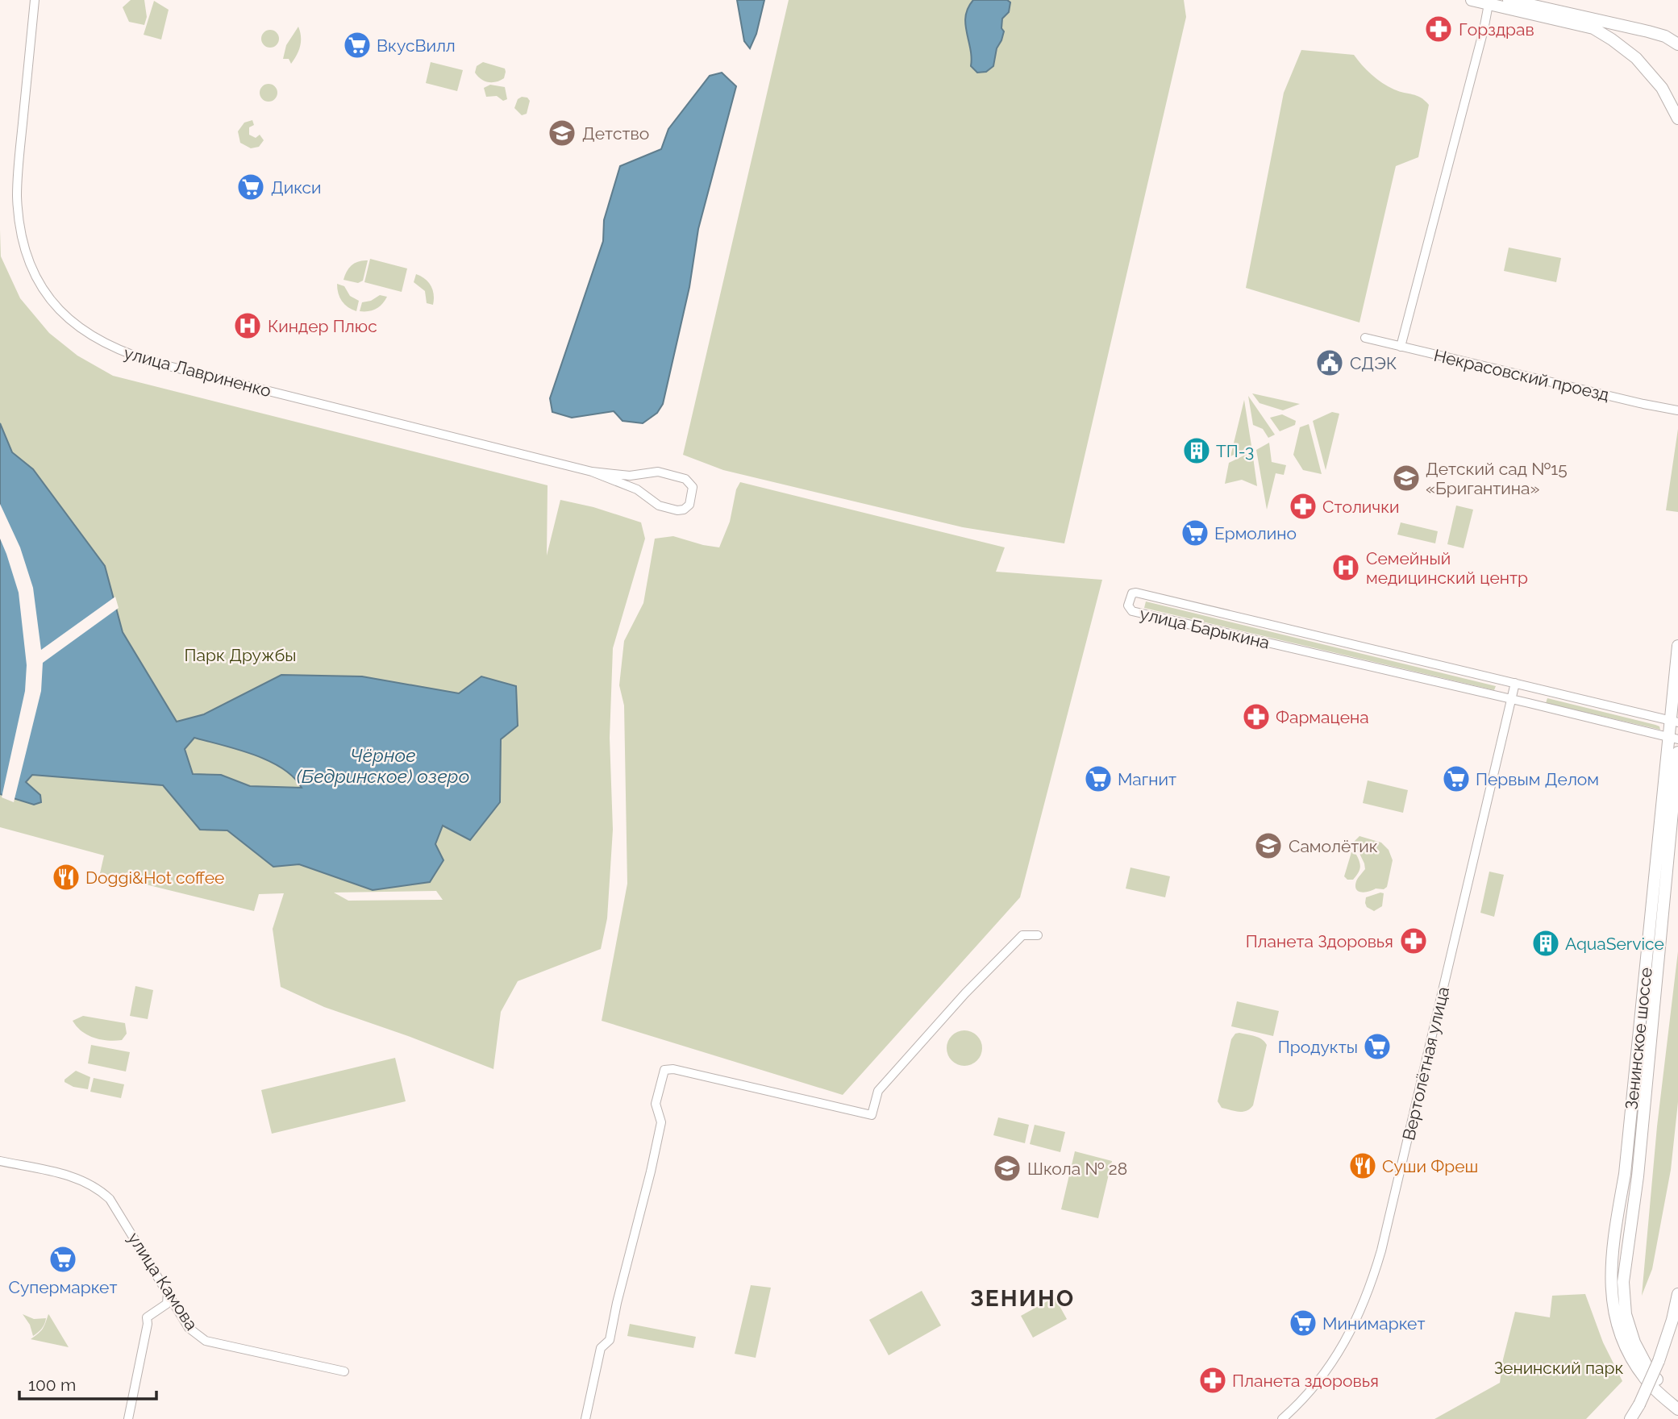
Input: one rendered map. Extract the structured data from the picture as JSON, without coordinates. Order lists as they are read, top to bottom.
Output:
{
  "streets": {
    "main road": ["Зенинское шоссе"],
    "street": [
      "улица Лавриненко",
      "Некрасовский проезд",
      "улица Барыкина",
      "Вертолётная улица",
      "улица Камова"
    ]
  },
  "crossings": [
    ["улица Барыкина", "Зенинское шоссе"],
    ["улица Барыкина", "Вертолётная улица"]
  ],
  "districts": ["ЗЕНИНО"],
  "water": ["Чёрное (Бедринское) озеро"],
  "parks": ["Парк Дружбы", "Зенинский парк"],
  "places": {
    "pharmacy": [
      "Горздрав",
      "Столички",
      "Фармацена",
      "Планета Здоровья",
      "Планета здоровья"
    ],
    "supermarket": [
      "ВкусВилл",
      "Дикси",
      "Ермолино",
      "Магнит",
      "Первым Делом",
      "Продукты",
      "Супермаркет",
      "Минимаркет"
    ],
    "school or university": [
      "Детство",
      "Детский сад №15 «Бригантина»",
      "Самолётик",
      "Школа № 28"
    ],
    "hospital": ["Киндер Плюс", "Семейный медицинский центр"],
    "public building": ["СДЭК"],
    "building": ["ТП-3", "AquaService"],
    "restaurant": ["Doggi&Hot coffee", "Суши Фреш"]
  },
  "scale_bar": "100 m"
}
